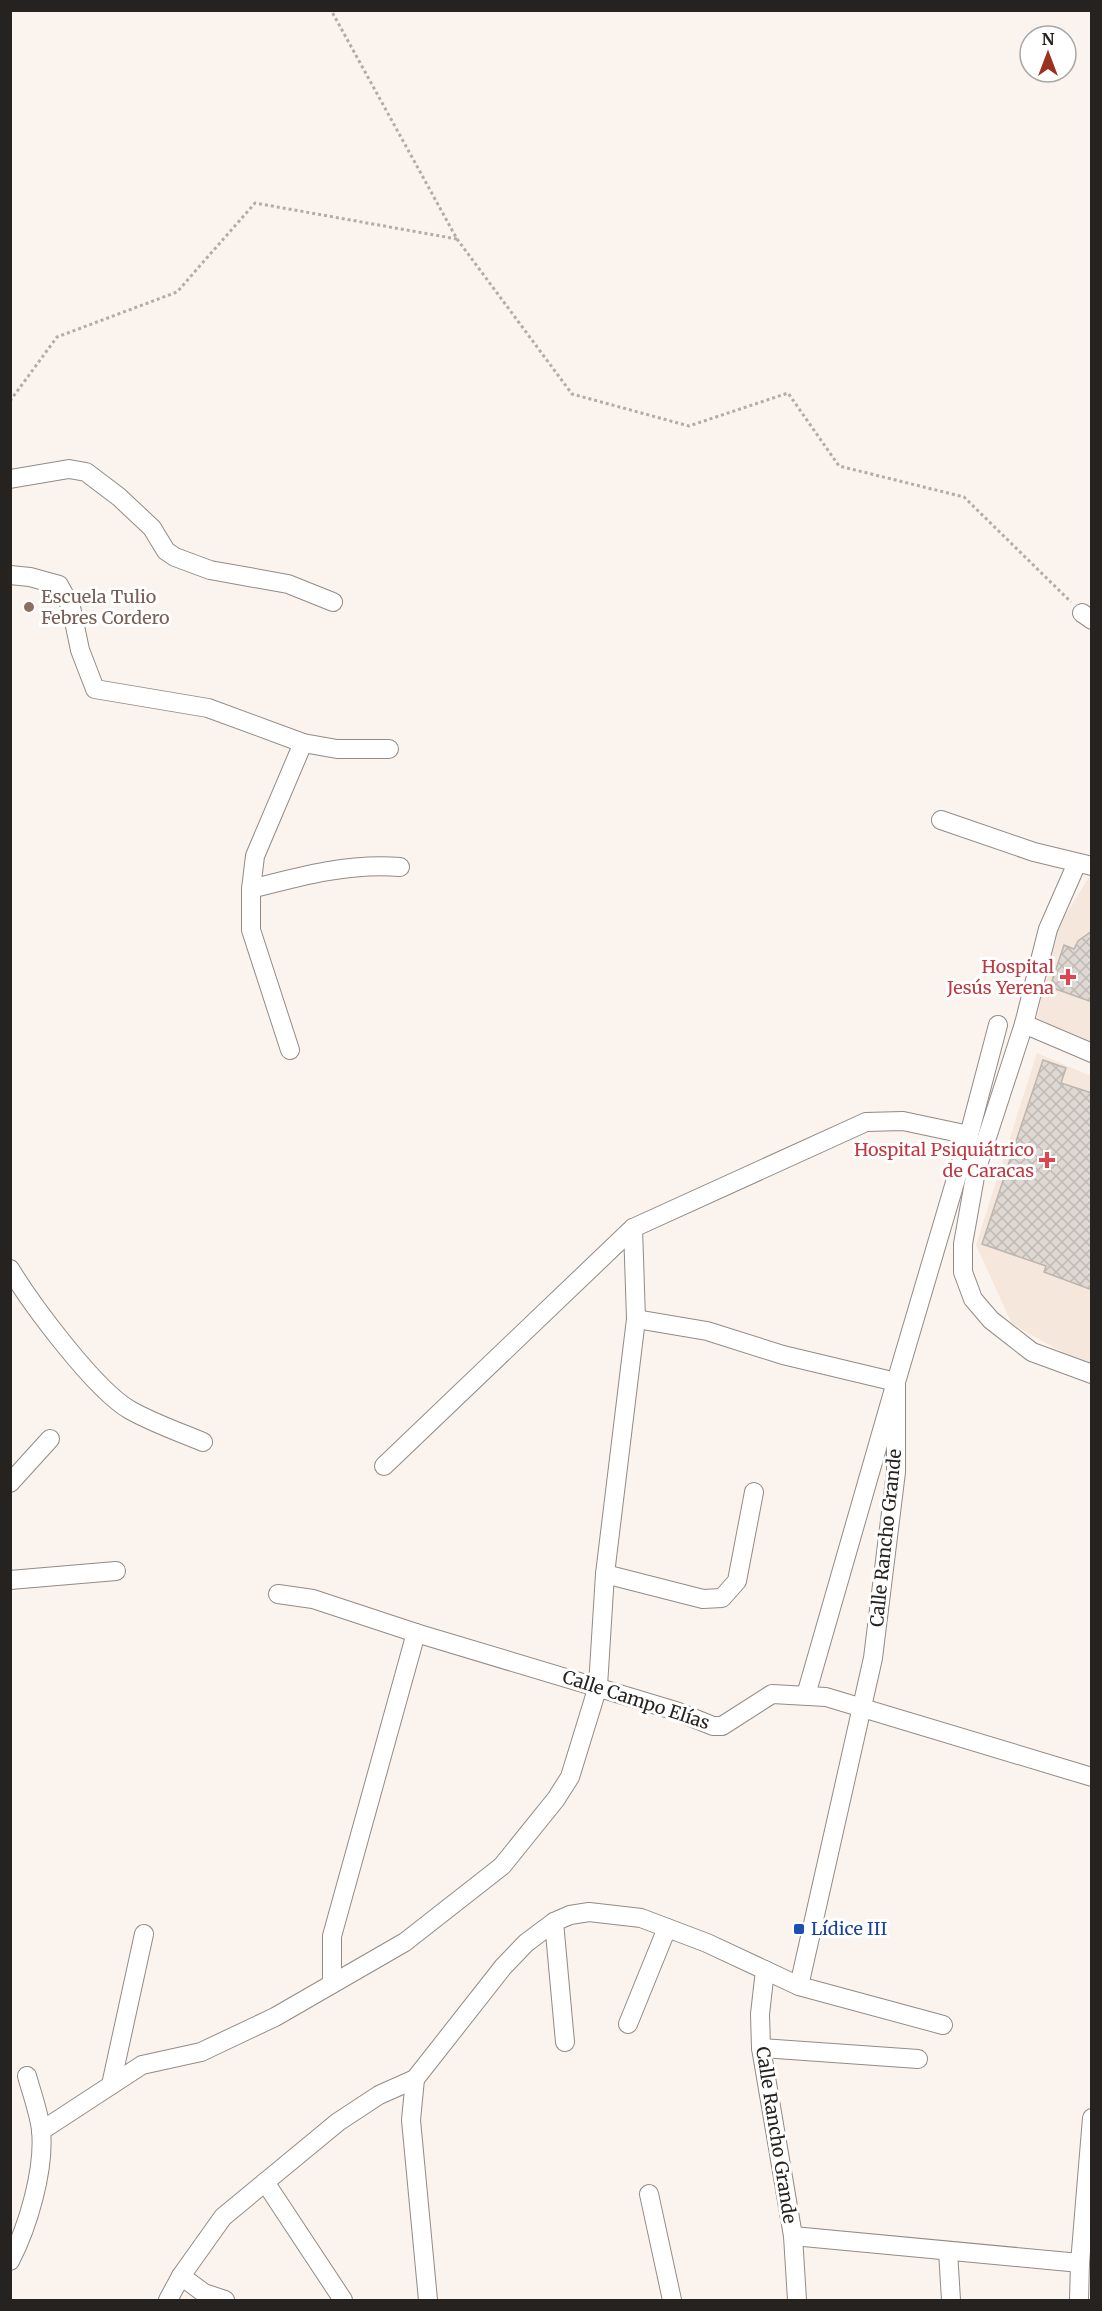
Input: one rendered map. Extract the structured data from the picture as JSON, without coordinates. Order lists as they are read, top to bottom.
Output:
{
  "streets": {
    "street": ["Calle Rancho Grande", "Calle Campo Elías"]
  },
  "crossings": [
    ["Calle Rancho Grande", "Calle Campo Elías"]
  ],
  "places": {
    "other": ["Escuela Tulio Febres Cordero"],
    "health": ["Hospital Jesús Yerena", "Hospital Psiquiátrico de Caracas"],
    "transit": ["Lídice III"]
  },
  "north": "top"
}
